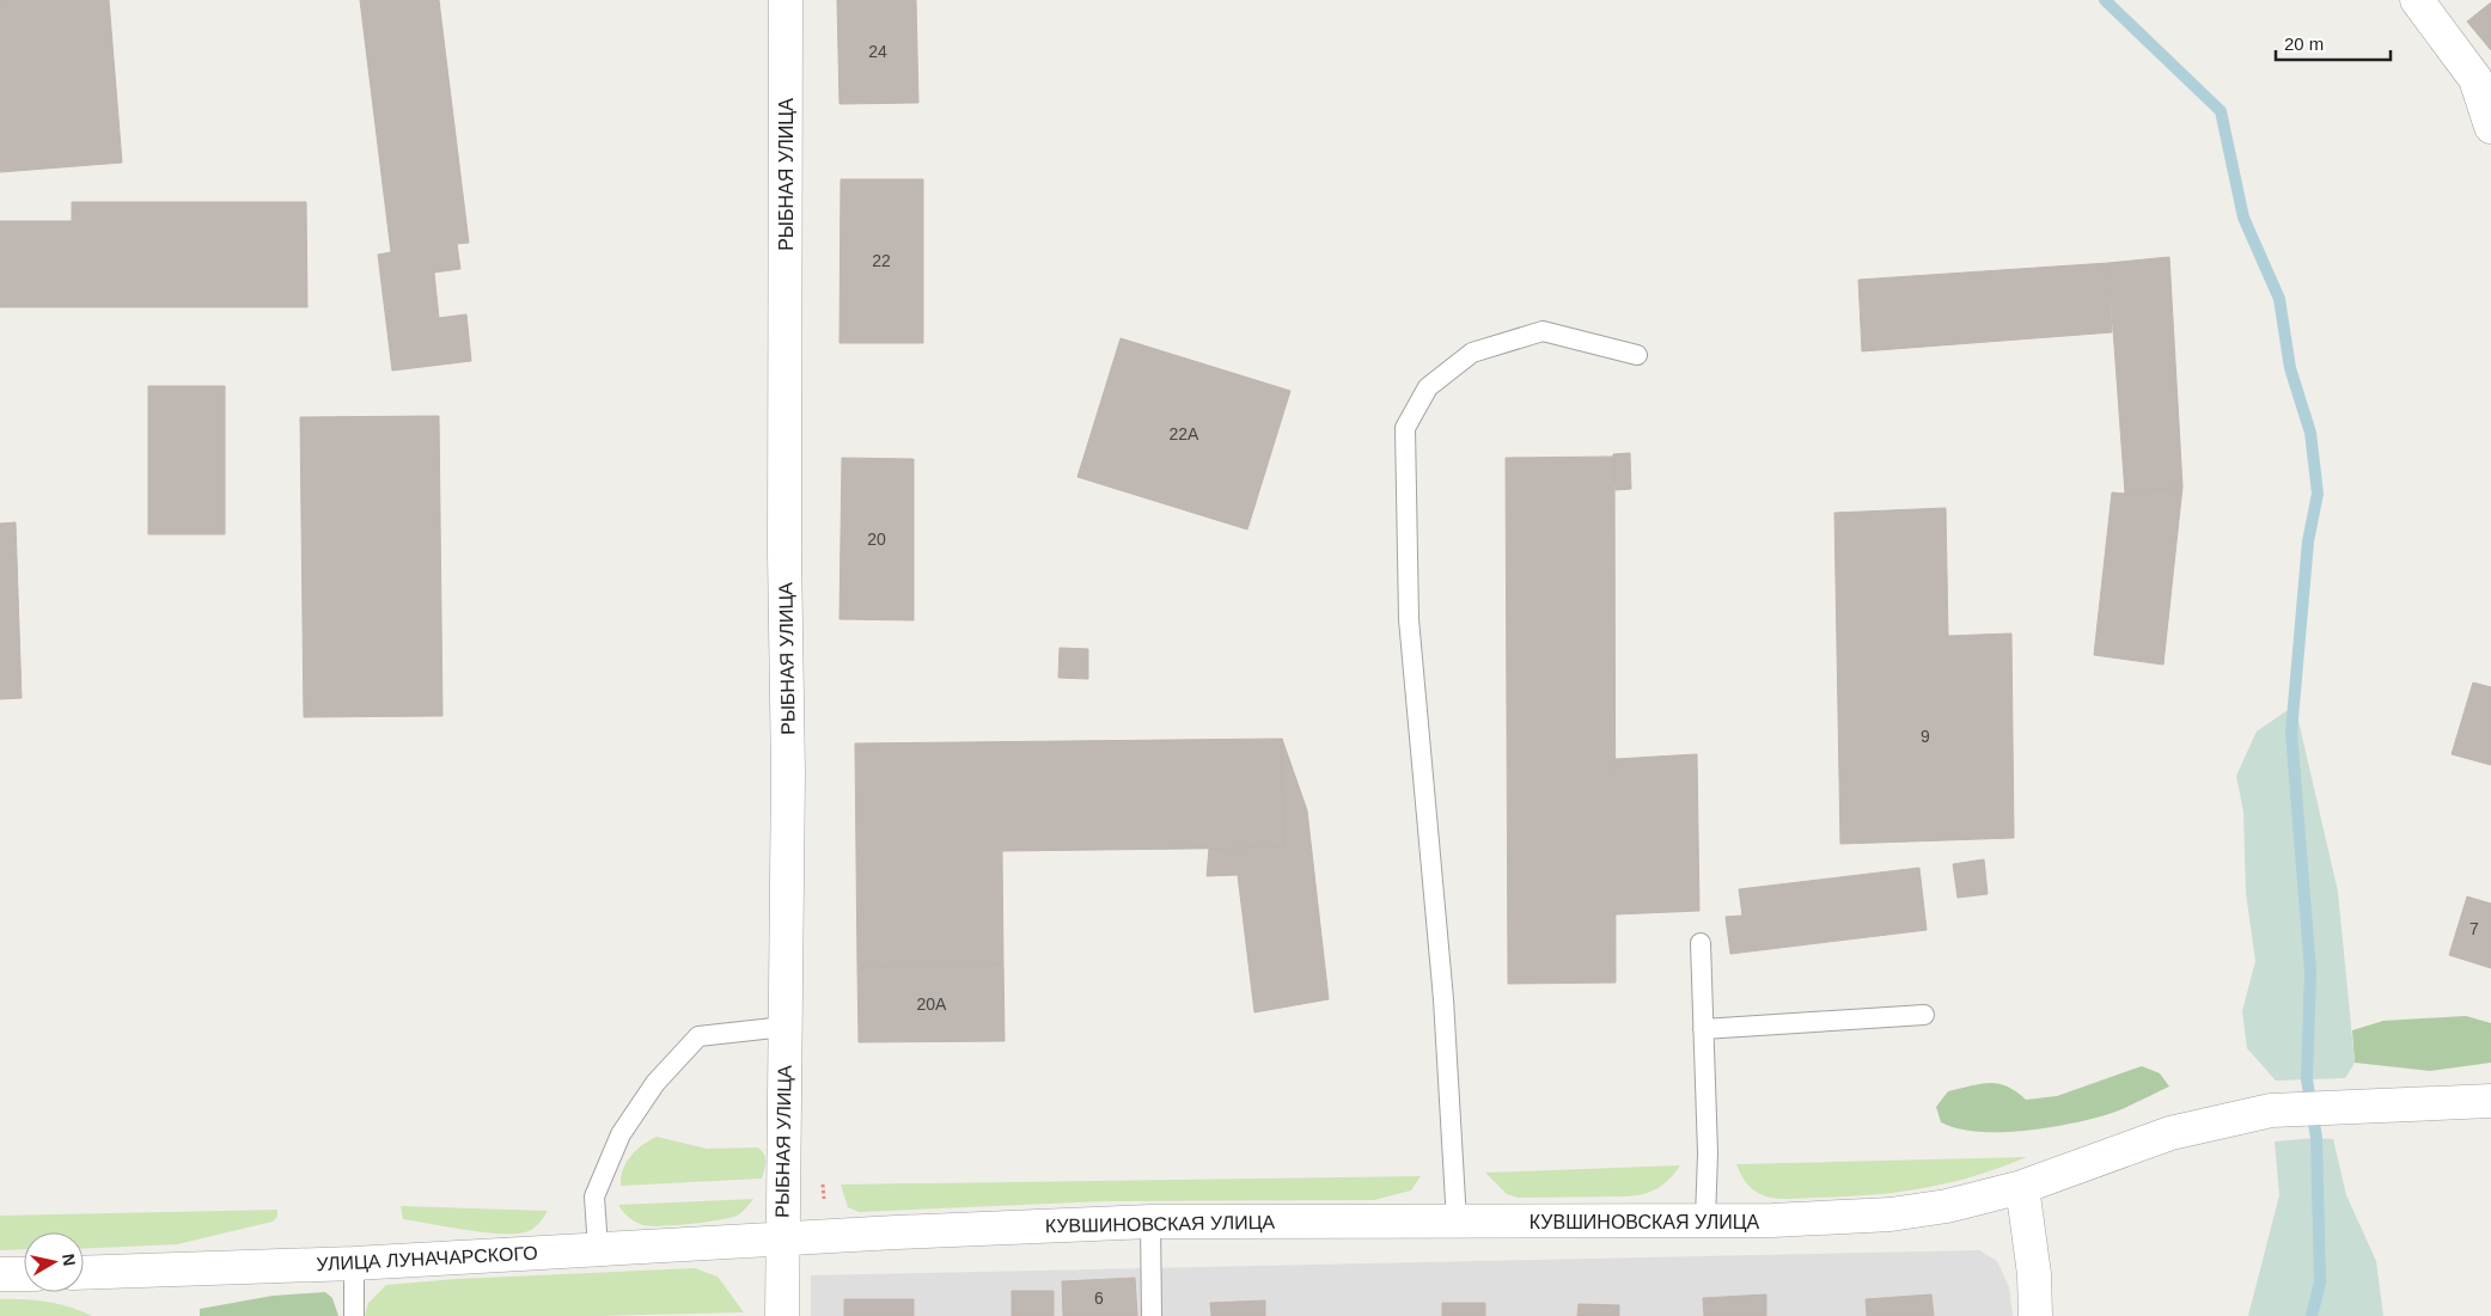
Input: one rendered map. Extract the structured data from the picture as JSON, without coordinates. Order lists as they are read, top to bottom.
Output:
{
  "streets": {
    "street": ["РЫБНАЯ УЛИЦА", "КУВШИНОВСКАЯ УЛИЦА", "УЛИЦА ЛУНАЧАРСКОГО"]
  },
  "crossings": [
    ["РЫБНАЯ УЛИЦА", "КУВШИНОВСКАЯ УЛИЦА"],
    ["РЫБНАЯ УЛИЦА", "УЛИЦА ЛУНАЧАРСКОГО"],
    ["КУВШИНОВСКАЯ УЛИЦА", "УЛИЦА ЛУНАЧАРСКОГО"]
  ],
  "house_numbers": [
    "24",
    "22",
    "22А",
    "20",
    "9",
    "7",
    "20А",
    "6"
  ],
  "scale_bar": "20 m",
  "north": "right"
}
